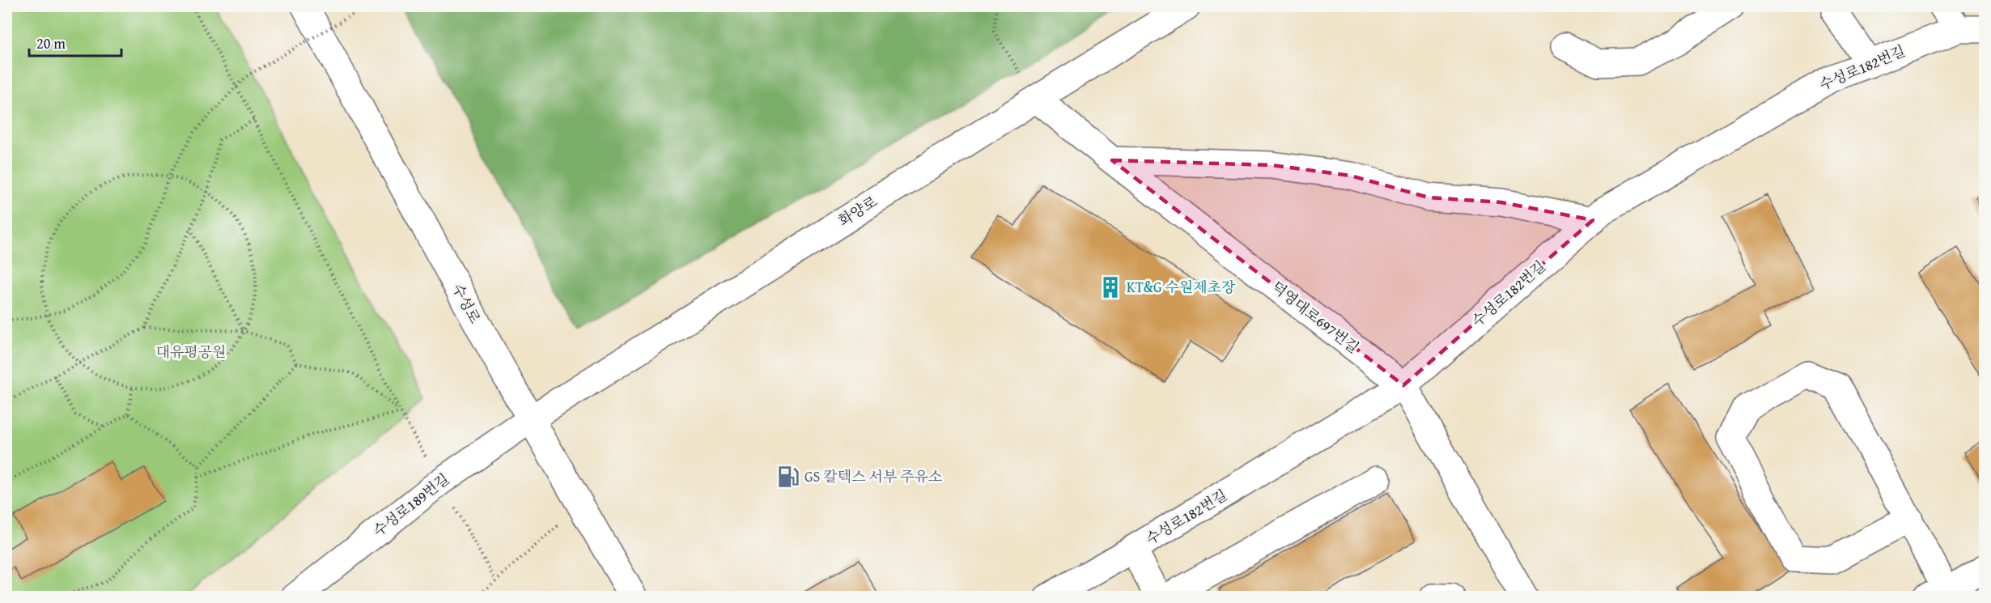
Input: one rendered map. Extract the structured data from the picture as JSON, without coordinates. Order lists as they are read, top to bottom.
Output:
{
  "streets": {
    "street": [
      "수성로182번길",
      "화양로",
      "수성로",
      "덕영대로697번길",
      "수성로189번길"
    ]
  },
  "crossings": [
    ["수성로182번길", "덕영대로697번길"],
    ["화양로", "수성로"],
    ["화양로", "덕영대로697번길"],
    ["화양로", "수성로189번길"],
    ["수성로", "수성로189번길"]
  ],
  "parks": ["대유평공원"],
  "places": {
    "building": ["KT&G 수원제초장"],
    "fuel station": ["GS 칼텍스 서부 주유소"]
  },
  "scale_bar": "20 m"
}
